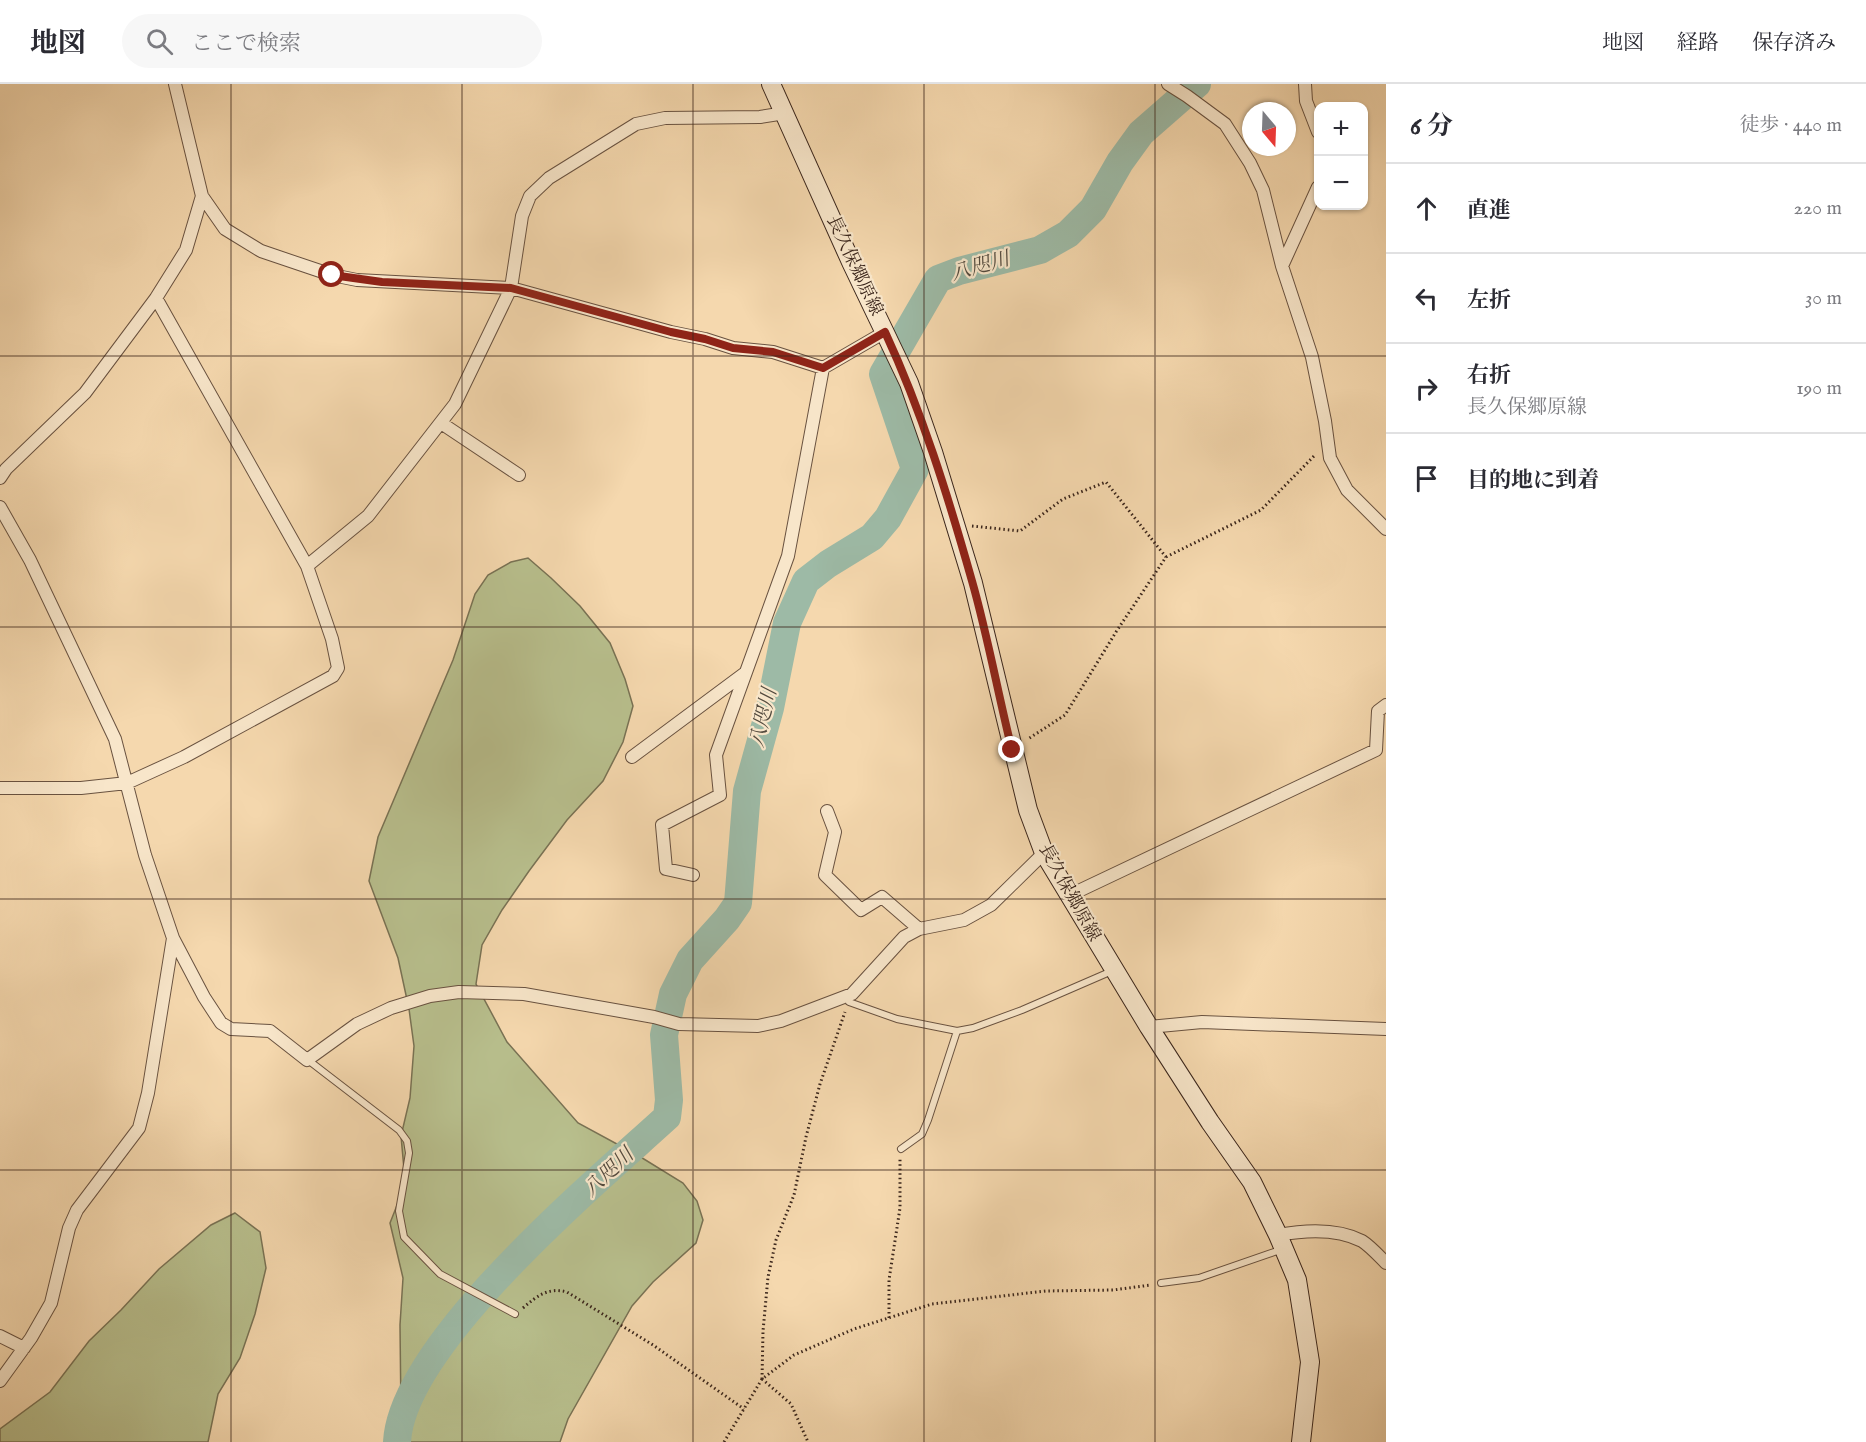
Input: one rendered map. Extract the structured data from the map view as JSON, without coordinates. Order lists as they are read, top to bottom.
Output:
{
  "streets": {
    "main road": ["長久保郷原線"]
  },
  "water": ["八咫川"],
  "north": "bottom",
  "page": {
    "header": "地図",
    "search": "ここで検索",
    "nav": ["地図", "経路", "保存済み"],
    "heading": ["6 分", "徒歩 · 440 m"],
    "map_buttons": ["+", "−"],
    "list": [
      ["直進", "220 m"],
      ["左折", "30 m"],
      ["右折", "長久保郷原線", "190 m"],
      "目的地に到着"
    ]
  }
}
